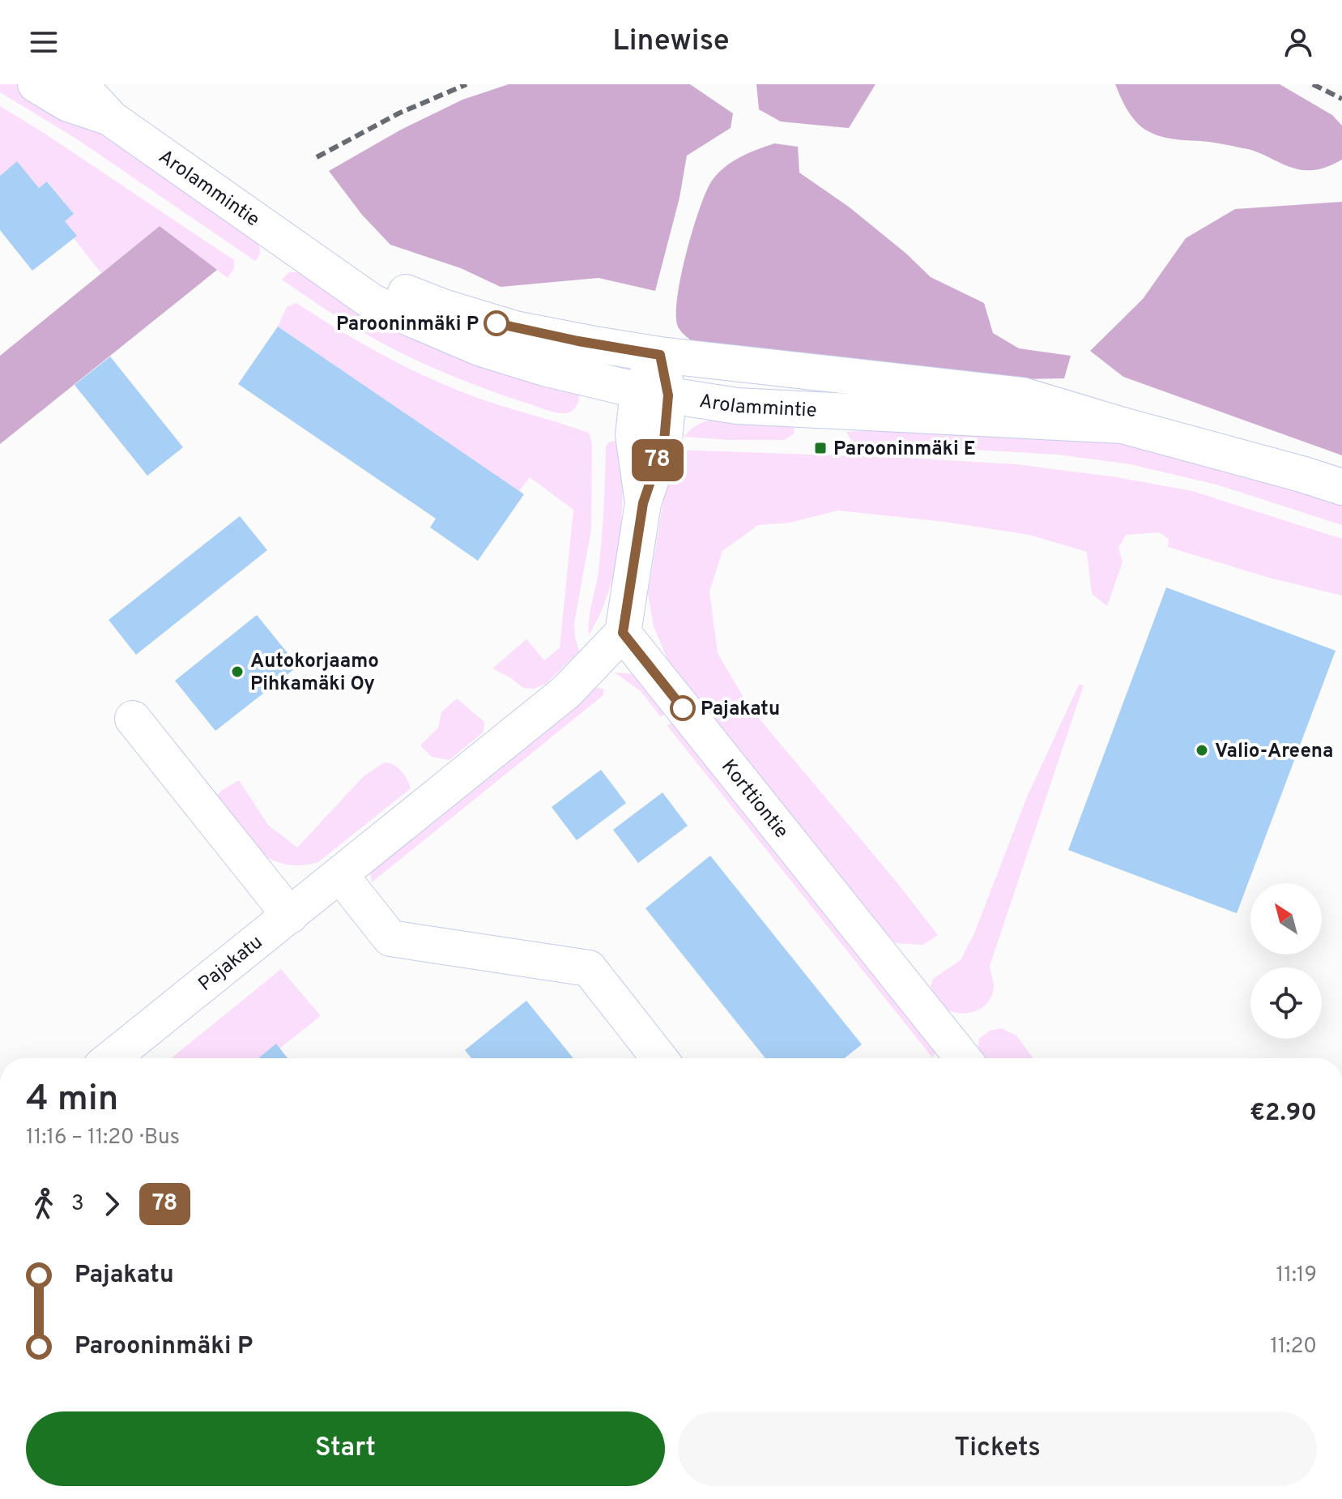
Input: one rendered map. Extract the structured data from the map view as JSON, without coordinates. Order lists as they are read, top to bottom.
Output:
{
  "streets": {
    "street": ["Arolammintie", "Korttiontie", "Pajakatu"]
  },
  "crossings": [
    ["Korttiontie", "Pajakatu"]
  ],
  "places": {
    "other": [
      "Parooninmäki P",
      "Autokorjaamo Pihkamäki Oy",
      "Pajakatu",
      "Valio-Areena"
    ],
    "transit": ["Parooninmäki E"]
  },
  "lines": ["bus line 78"],
  "north": "top left",
  "page": {
    "header": "Linewise",
    "on_map": "78",
    "heading": ["4 min", "11:16 – 11:20 · Bus", "€2.90"],
    "legs": ["3", "78"],
    "list": [
      {
        "name": "Pajakatu",
        "value": "11:19"
      },
      {
        "name": "Parooninmäki P",
        "value": "11:20"
      }
    ],
    "buttons": ["Start", "Tickets"]
  }
}
